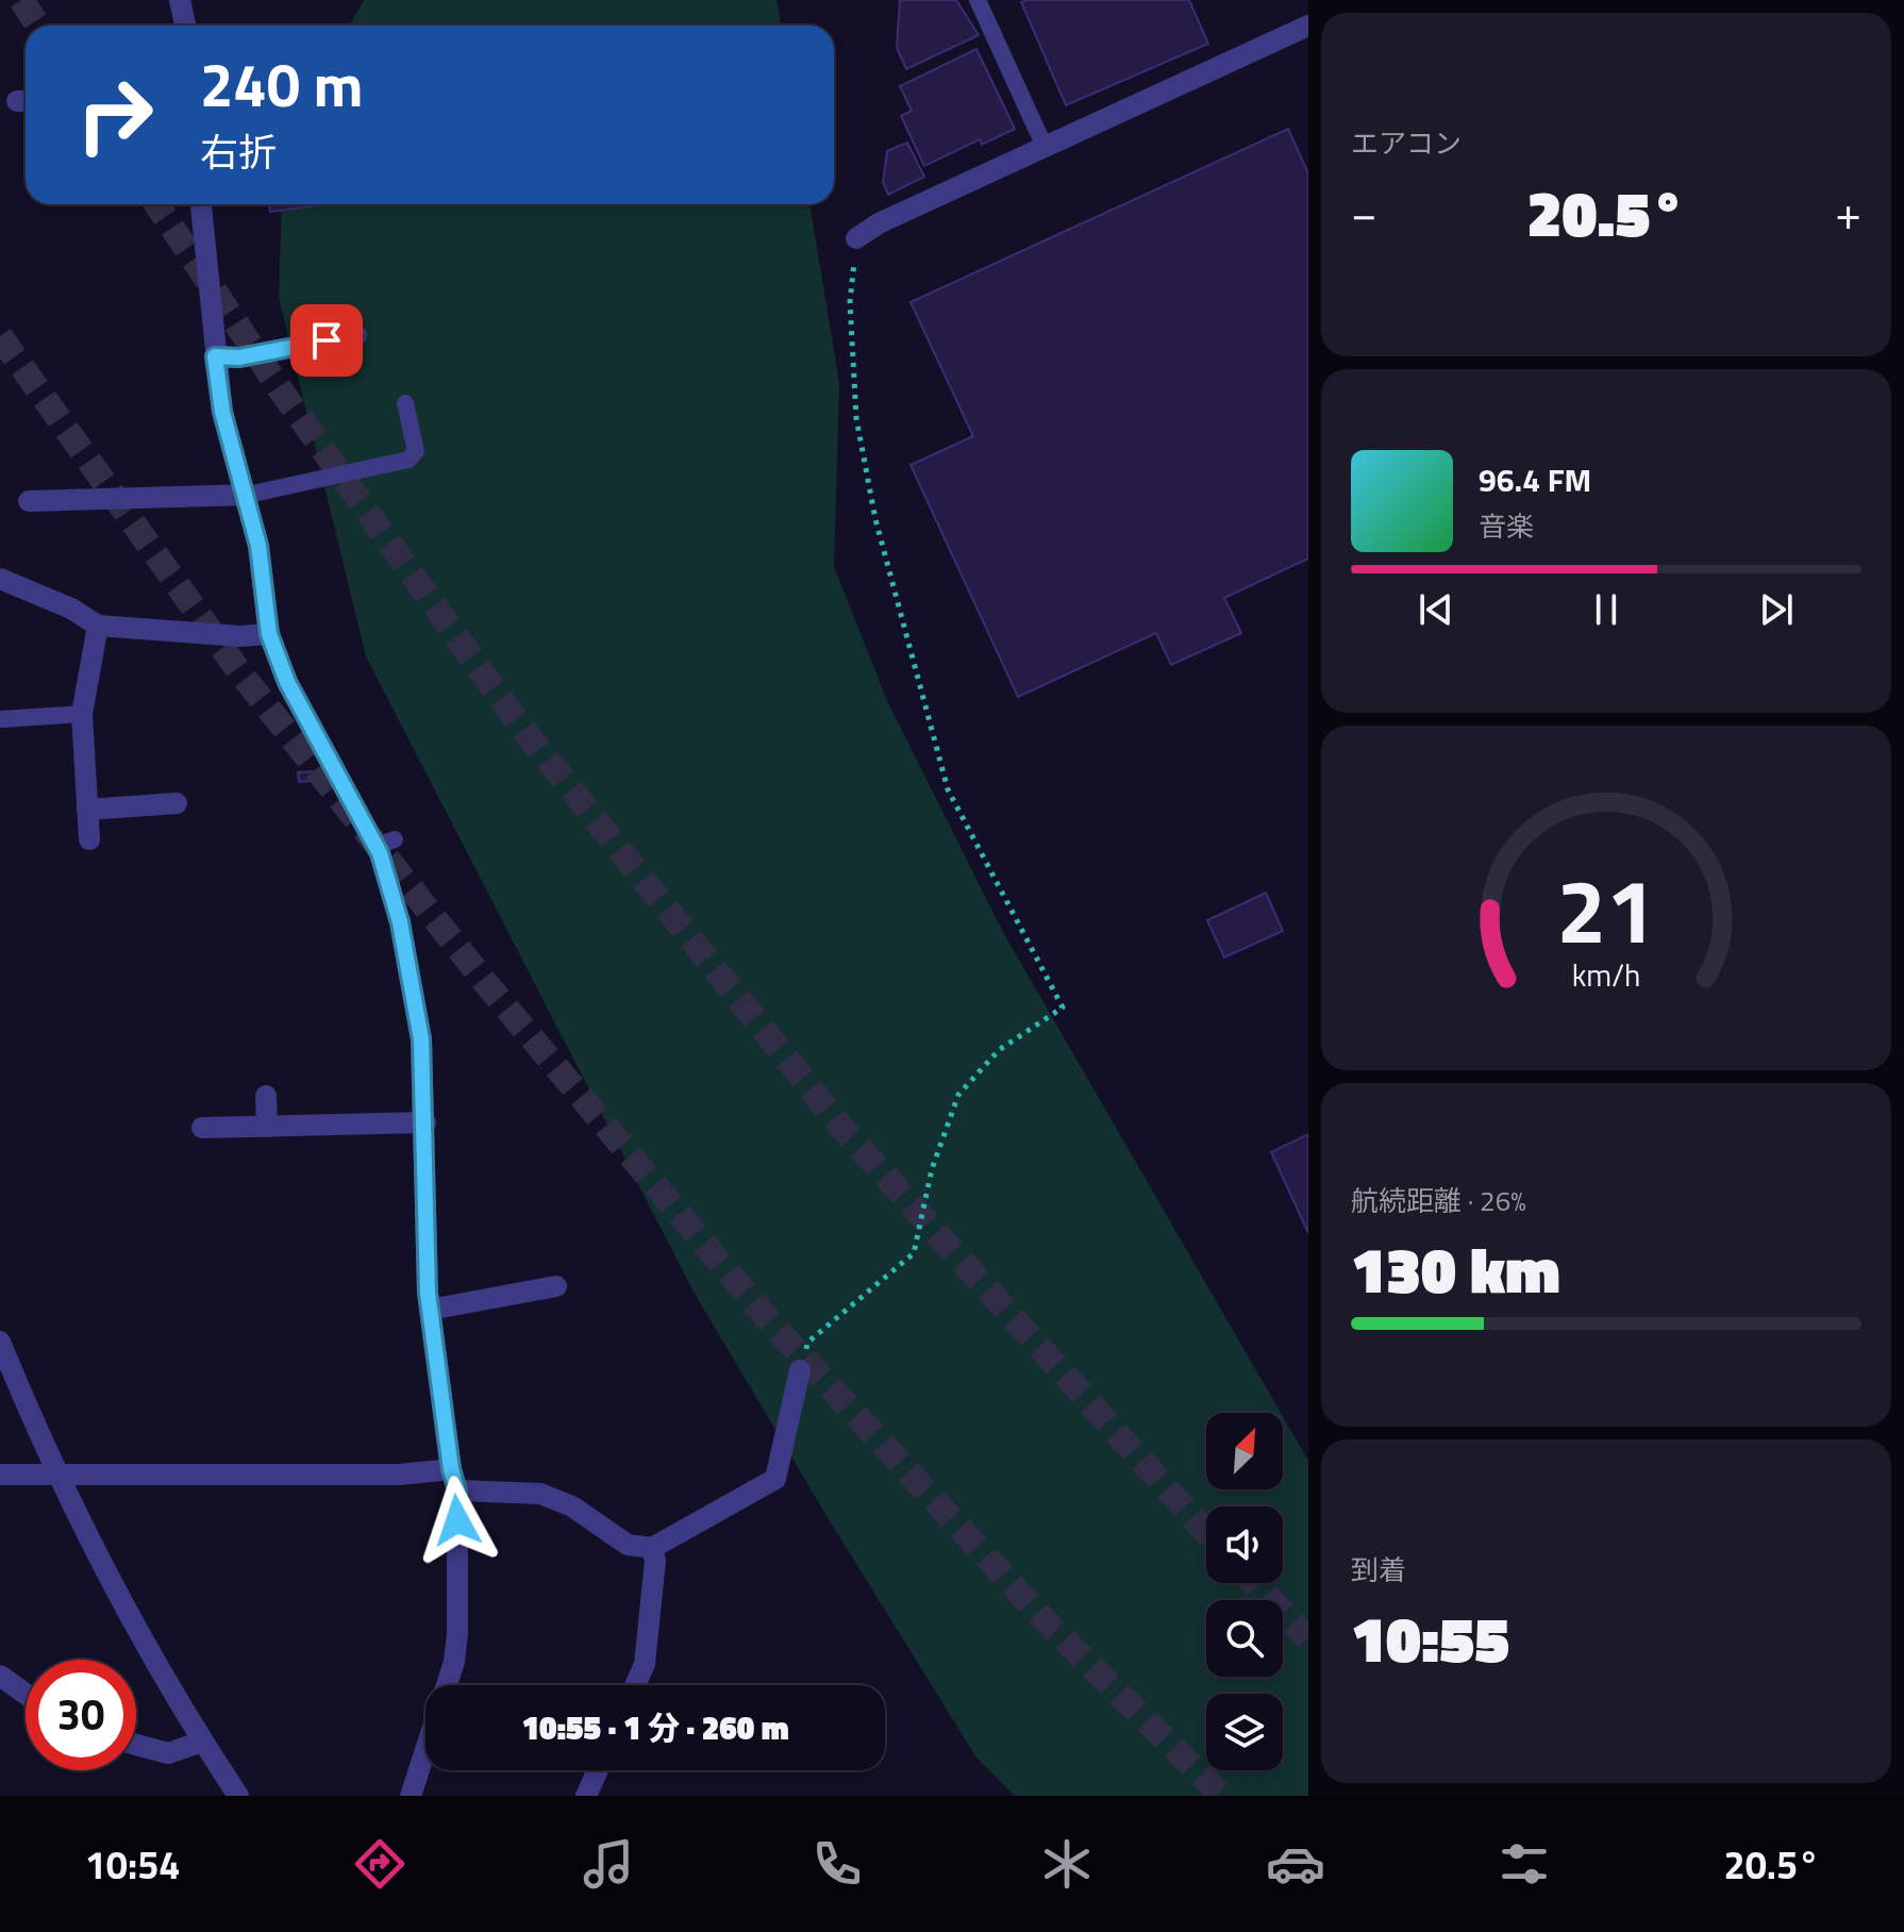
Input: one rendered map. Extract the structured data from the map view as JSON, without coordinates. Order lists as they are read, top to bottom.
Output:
{
  "north": "top right",
  "page": {
    "tile": [
      "エアコン",
      ["航続距離 · 26%", "130 km"],
      ["到着", "10:55"]
    ],
    "turn": ["240 m", "右折"],
    "heat": ["−", "20.5°", "+"],
    "song": ["96.4 FM", "音楽"],
    "limit": "30",
    "trip": "10:55 · 1 分 · 260 m",
    "tabs": ["10:54", "20.5°"],
    "gauge": ["21", "km/h"]
  }
}
